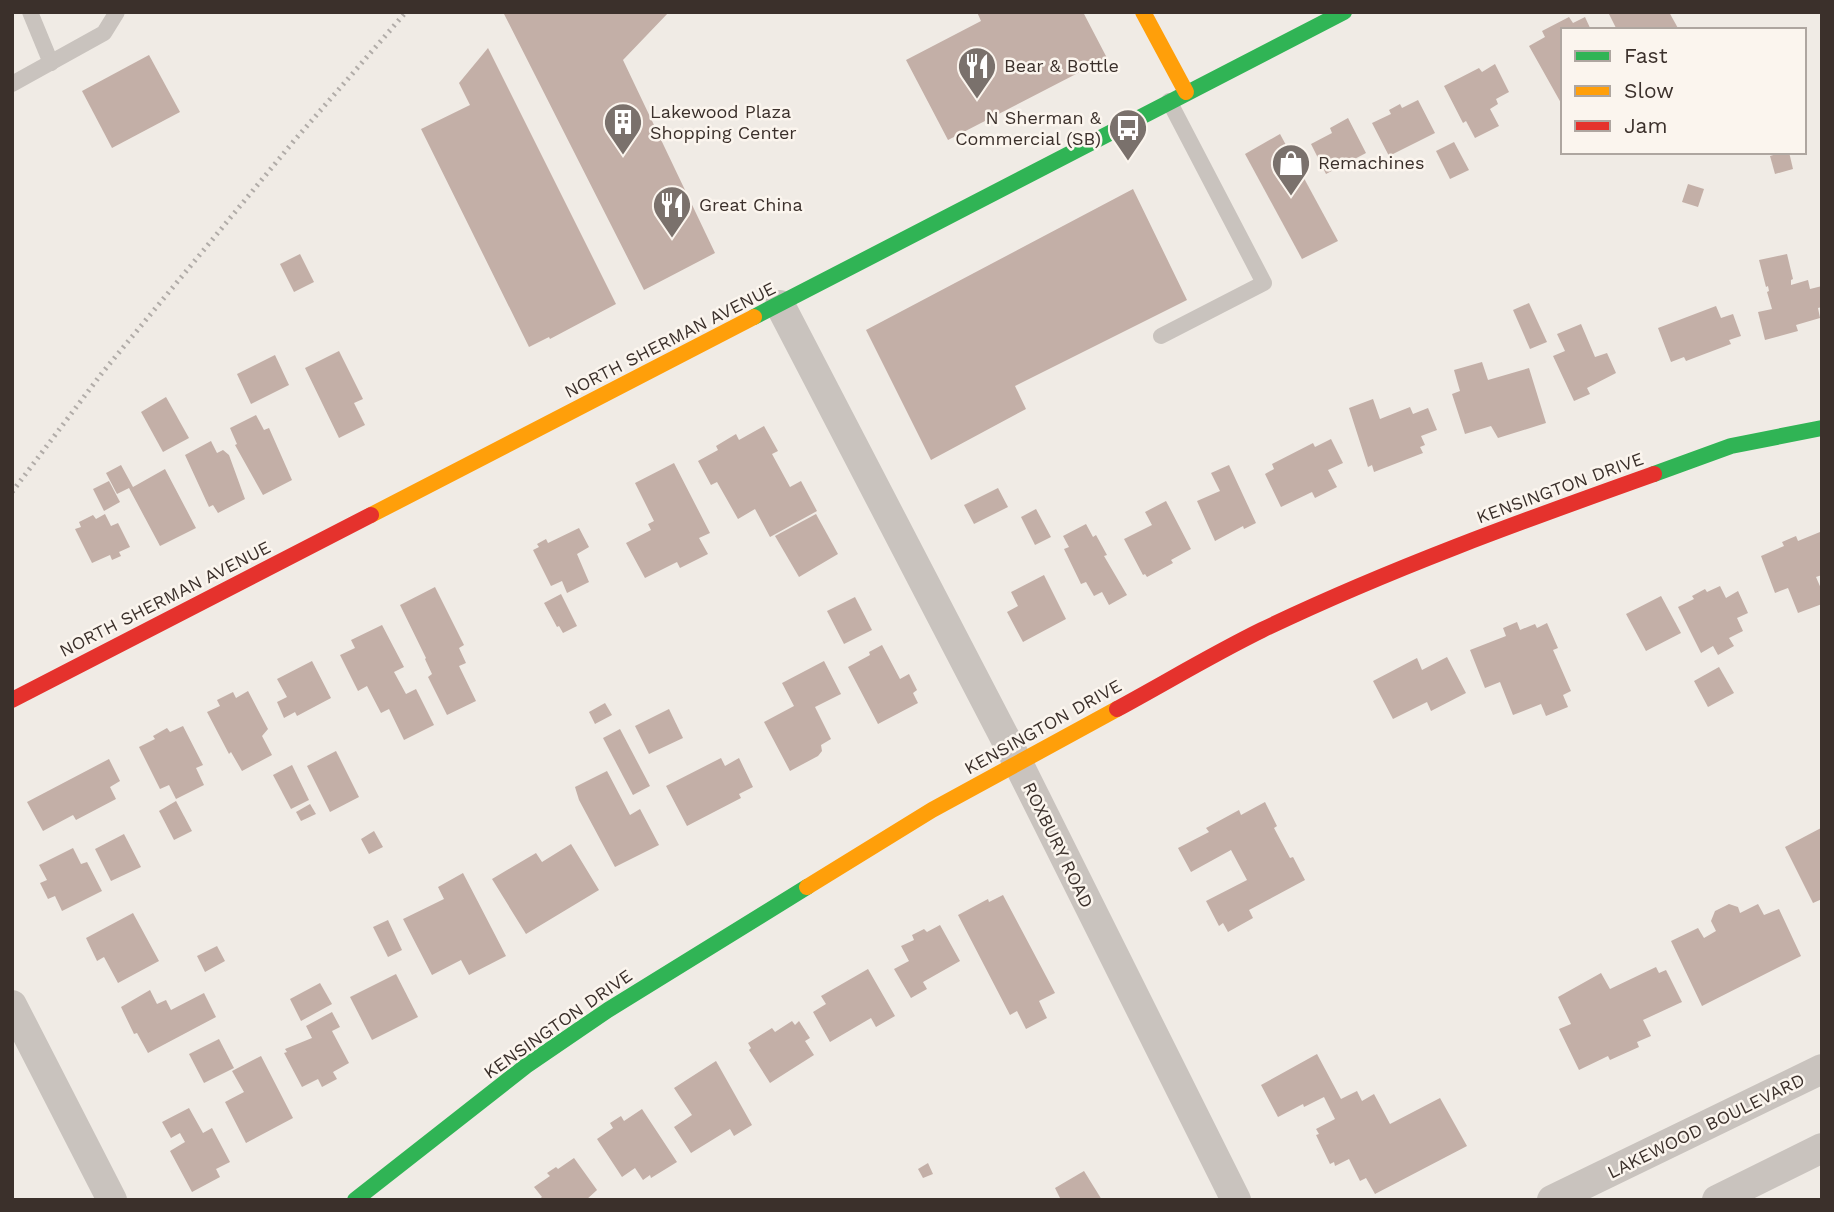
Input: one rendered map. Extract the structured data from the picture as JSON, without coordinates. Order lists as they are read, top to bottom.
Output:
{
  "streets": {
    "street": [
      "NORTH SHERMAN AVENUE",
      "KENSINGTON DRIVE",
      "ROXBURY ROAD",
      "LAKEWOOD BOULEVARD"
    ]
  },
  "crossings": [
    ["NORTH SHERMAN AVENUE", "ROXBURY ROAD"],
    ["KENSINGTON DRIVE", "ROXBURY ROAD"]
  ],
  "places": {
    "restaurant": ["Bear & Bottle", "Great China"],
    "building": ["Lakewood Plaza Shopping Center"],
    "bus stop": ["N Sherman & Commercial (SB)"],
    "shop": ["Remachines"]
  },
  "legend": ["Fast", "Slow", "Jam"]
}
